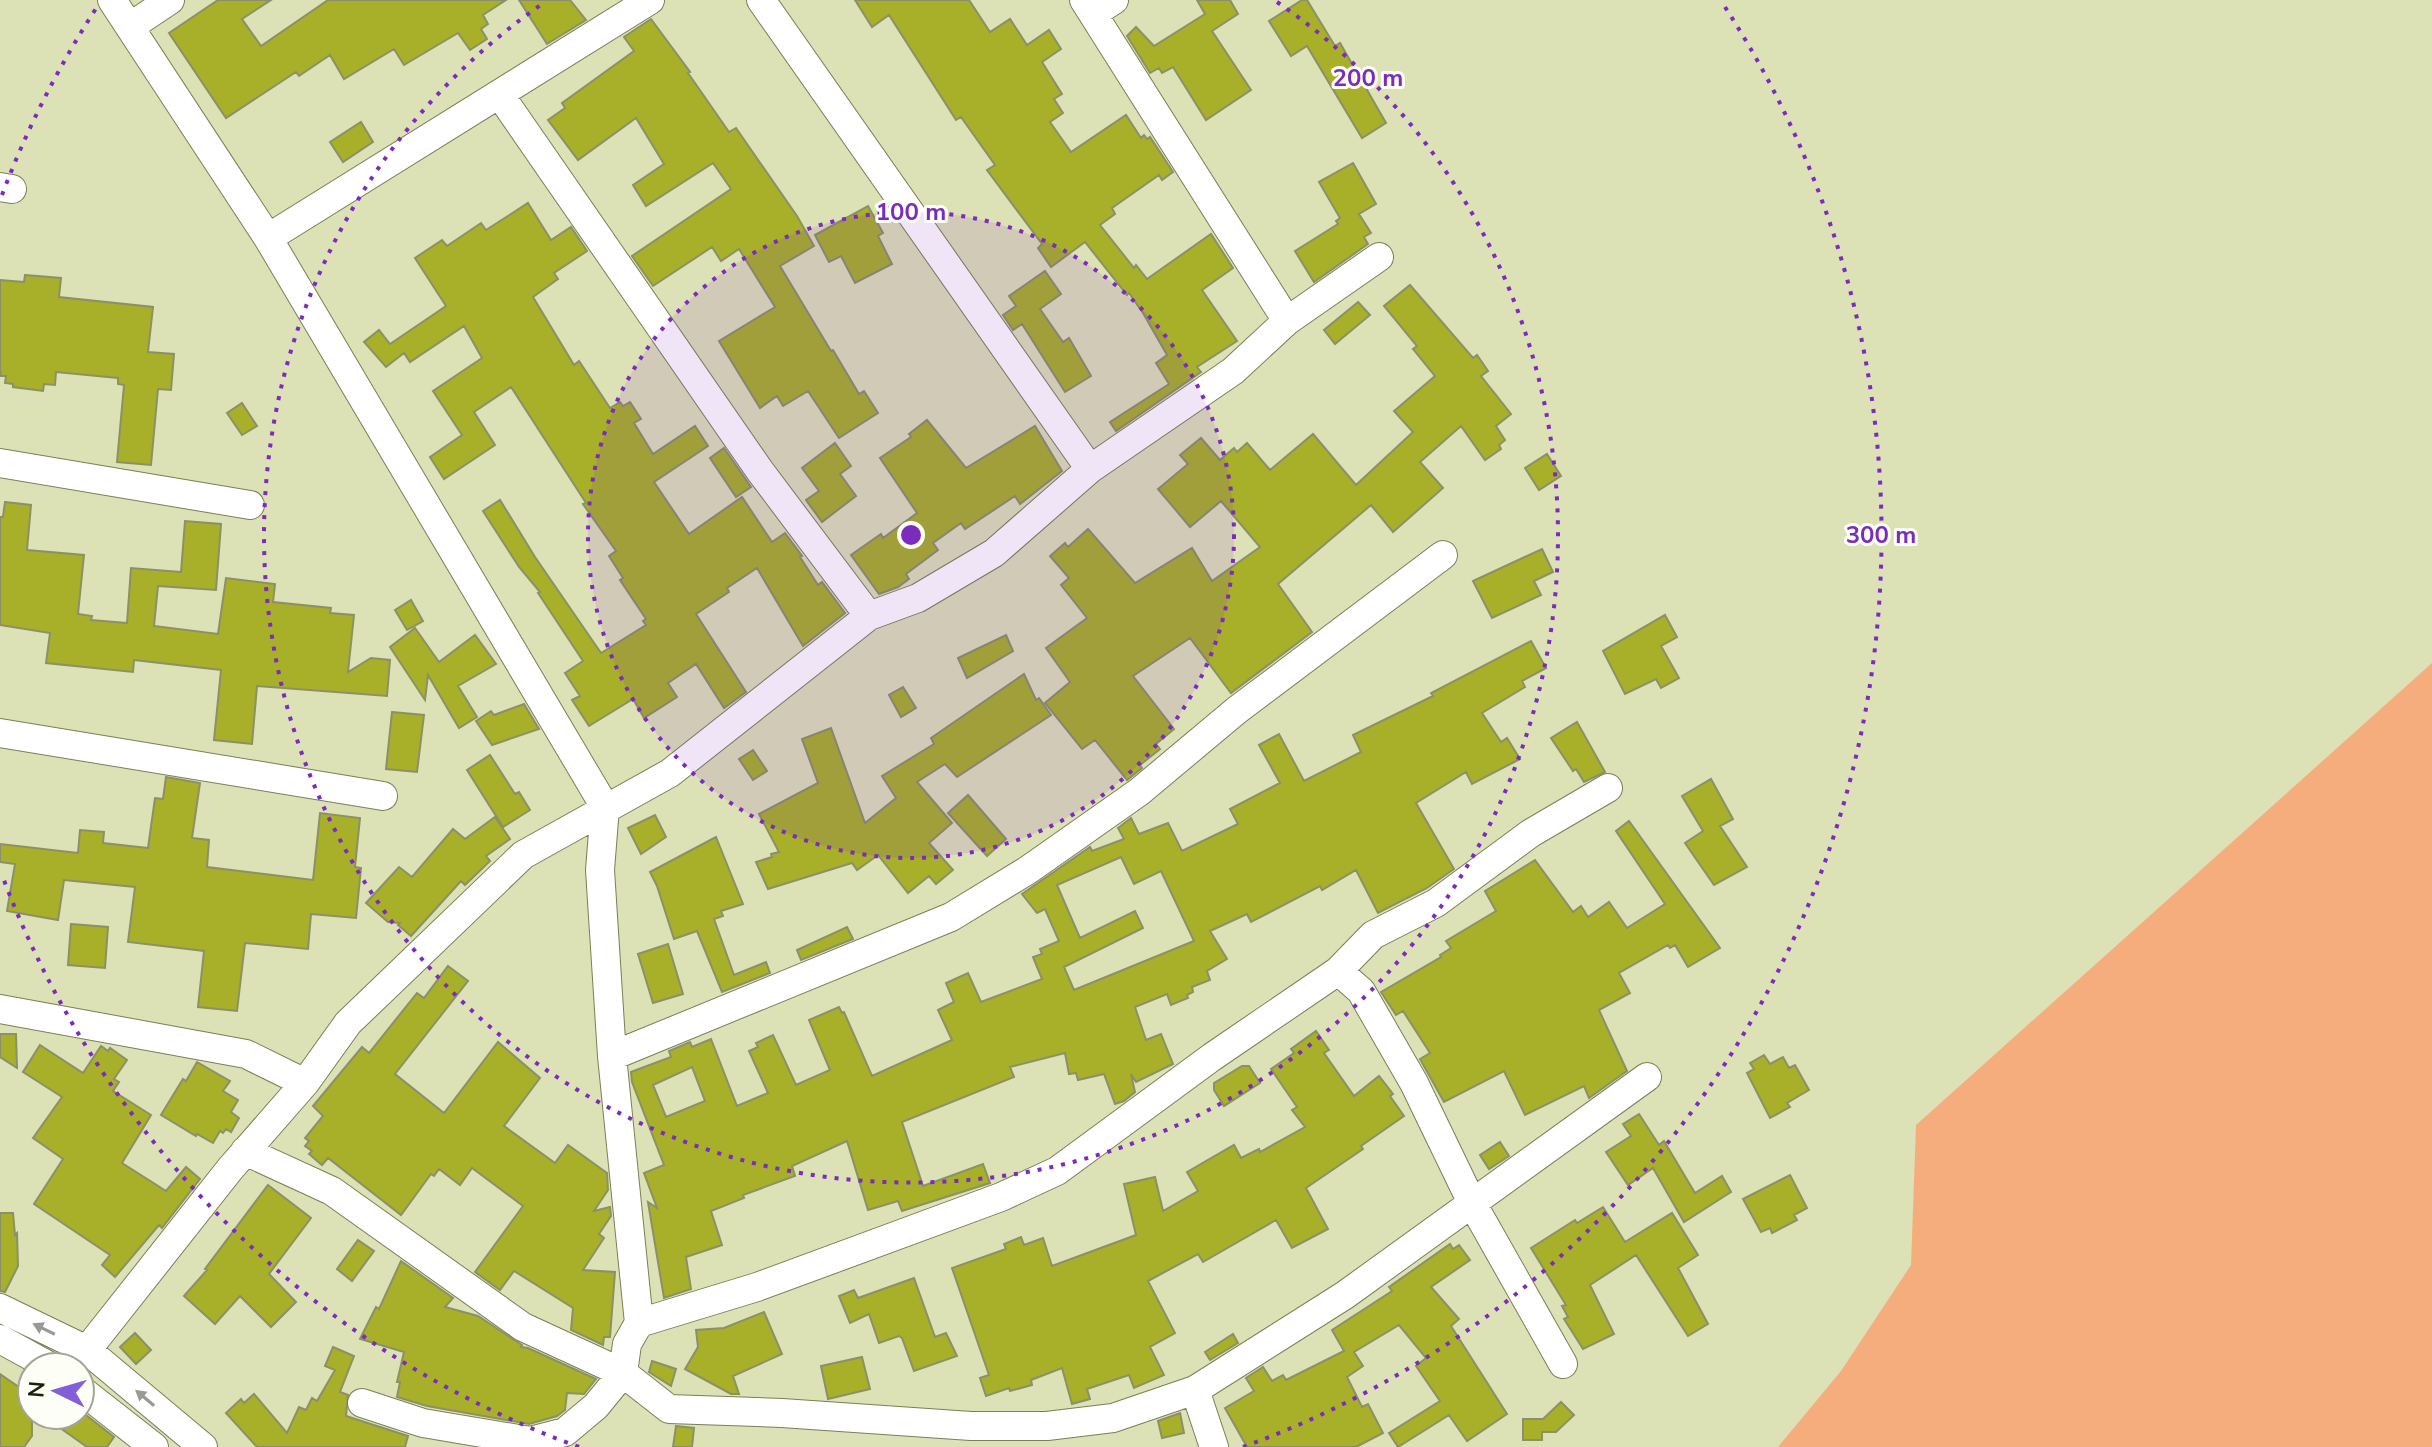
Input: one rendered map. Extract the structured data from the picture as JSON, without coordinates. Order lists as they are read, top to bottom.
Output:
{
  "north": "left",
  "rings": ["200 m", "100 m", "300 m"]
}
